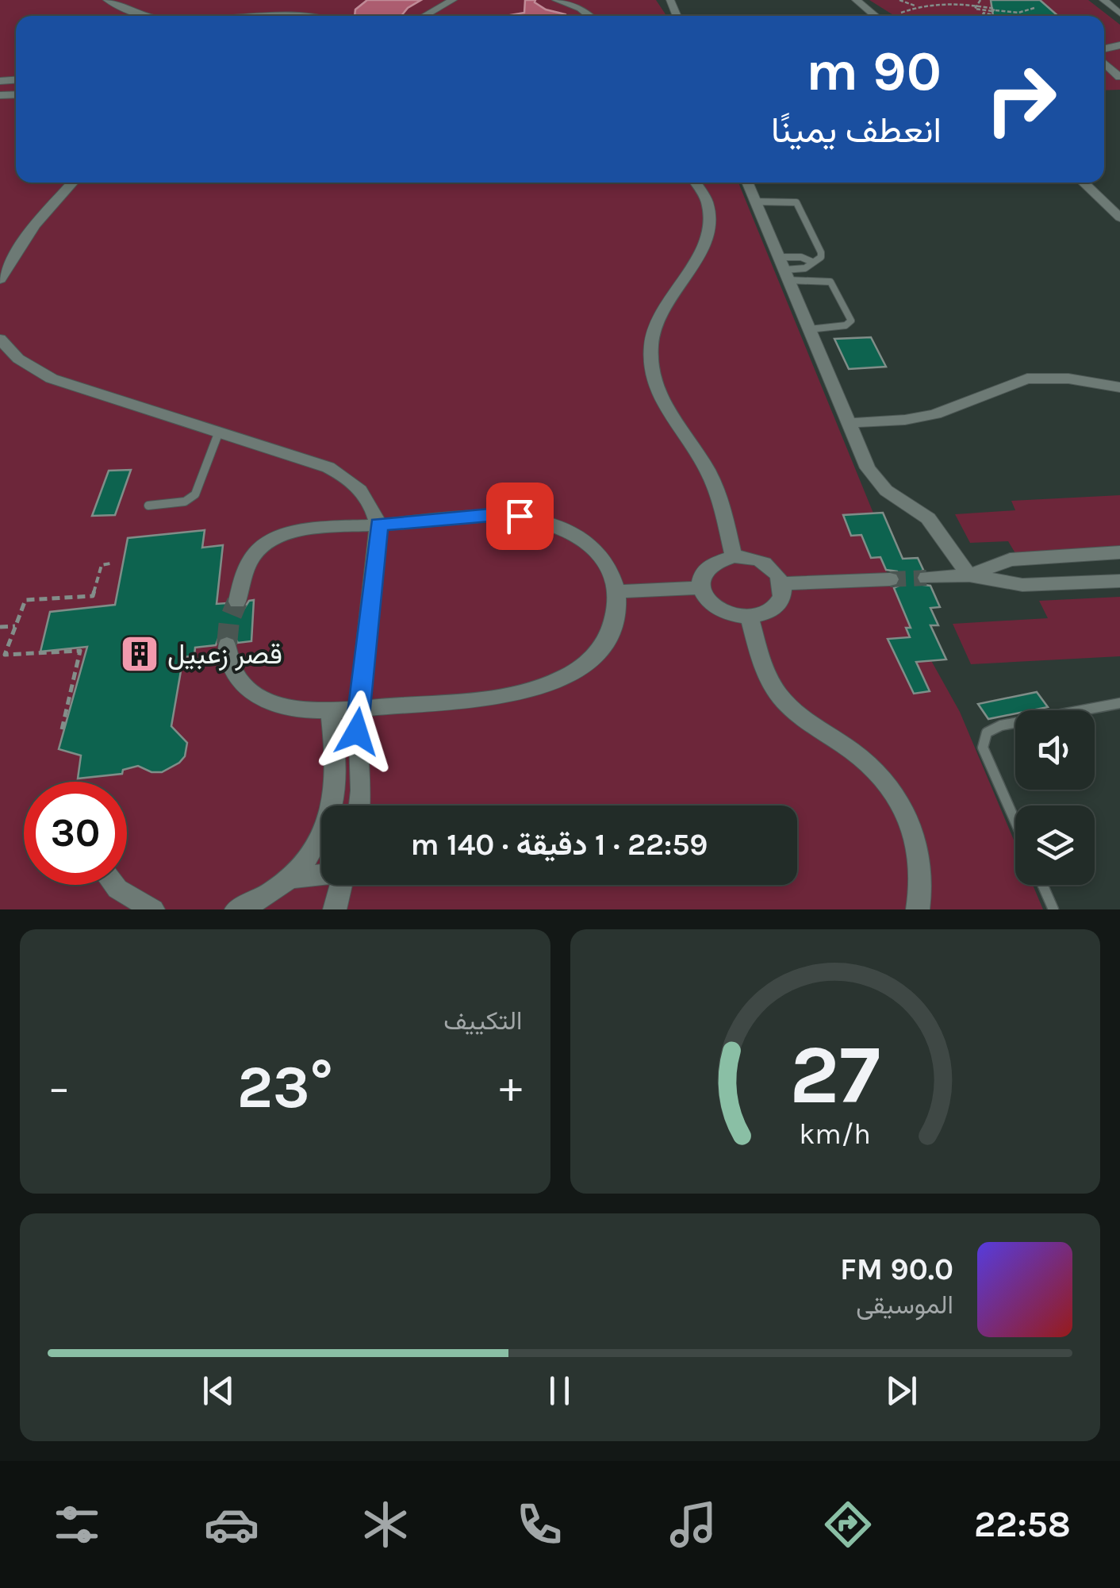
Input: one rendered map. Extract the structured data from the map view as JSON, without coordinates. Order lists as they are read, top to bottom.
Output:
{
  "places": {
    "building": ["قصر زعبيل"]
  },
  "page": {
    "turn": ["90 m", "انعطف يمينًا"],
    "limit": "30",
    "trip": "22:59 · 1 دقيقة · 140 m",
    "tile": "التكييف",
    "heat": ["−", "23°", "+"],
    "song": ["90.0 FM", "الموسيقى"],
    "tabs": "22:58",
    "gauge": ["27", "km/h"]
  }
}
